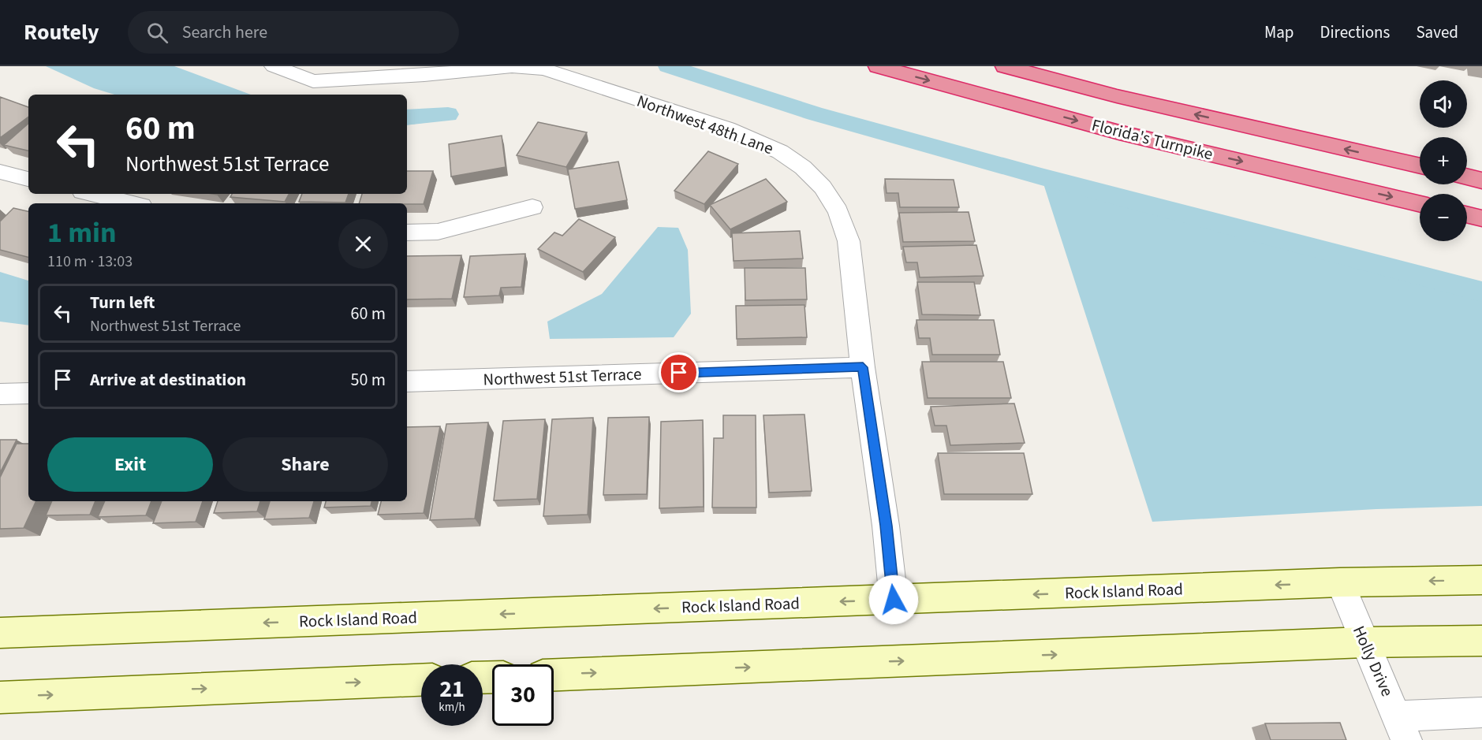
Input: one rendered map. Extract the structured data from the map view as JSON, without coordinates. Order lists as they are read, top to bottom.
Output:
{
  "streets": {
    "highway": ["Florida's Turnpike"],
    "main road": ["Rock Island Road"],
    "street": ["Northwest 48th Lane", "Northwest 51st Terrace", "Holly Drive"]
  },
  "crossings": [
    ["Northwest 48th Lane", "Northwest 51st Terrace"],
    ["Northwest 48th Lane", "Rock Island Road"],
    ["Rock Island Road", "Holly Drive"]
  ],
  "page": {
    "header": "Routely",
    "search": "Search here",
    "nav": ["Map", "Directions", "Saved"],
    "map_buttons": ["+", "−"],
    "turn": ["60 m", "Northwest 51st Terrace"],
    "heading": ["1 min", "110 m · 13:03"],
    "list": [
      {
        "name": "Turn left",
        "note": "Northwest 51st Terrace",
        "value": "60 m"
      },
      {
        "name": "Arrive at destination",
        "value": "50 m"
      }
    ],
    "buttons": ["Exit", "Share"],
    "speed": "21 km/h",
    "limit": "30"
  }
}
